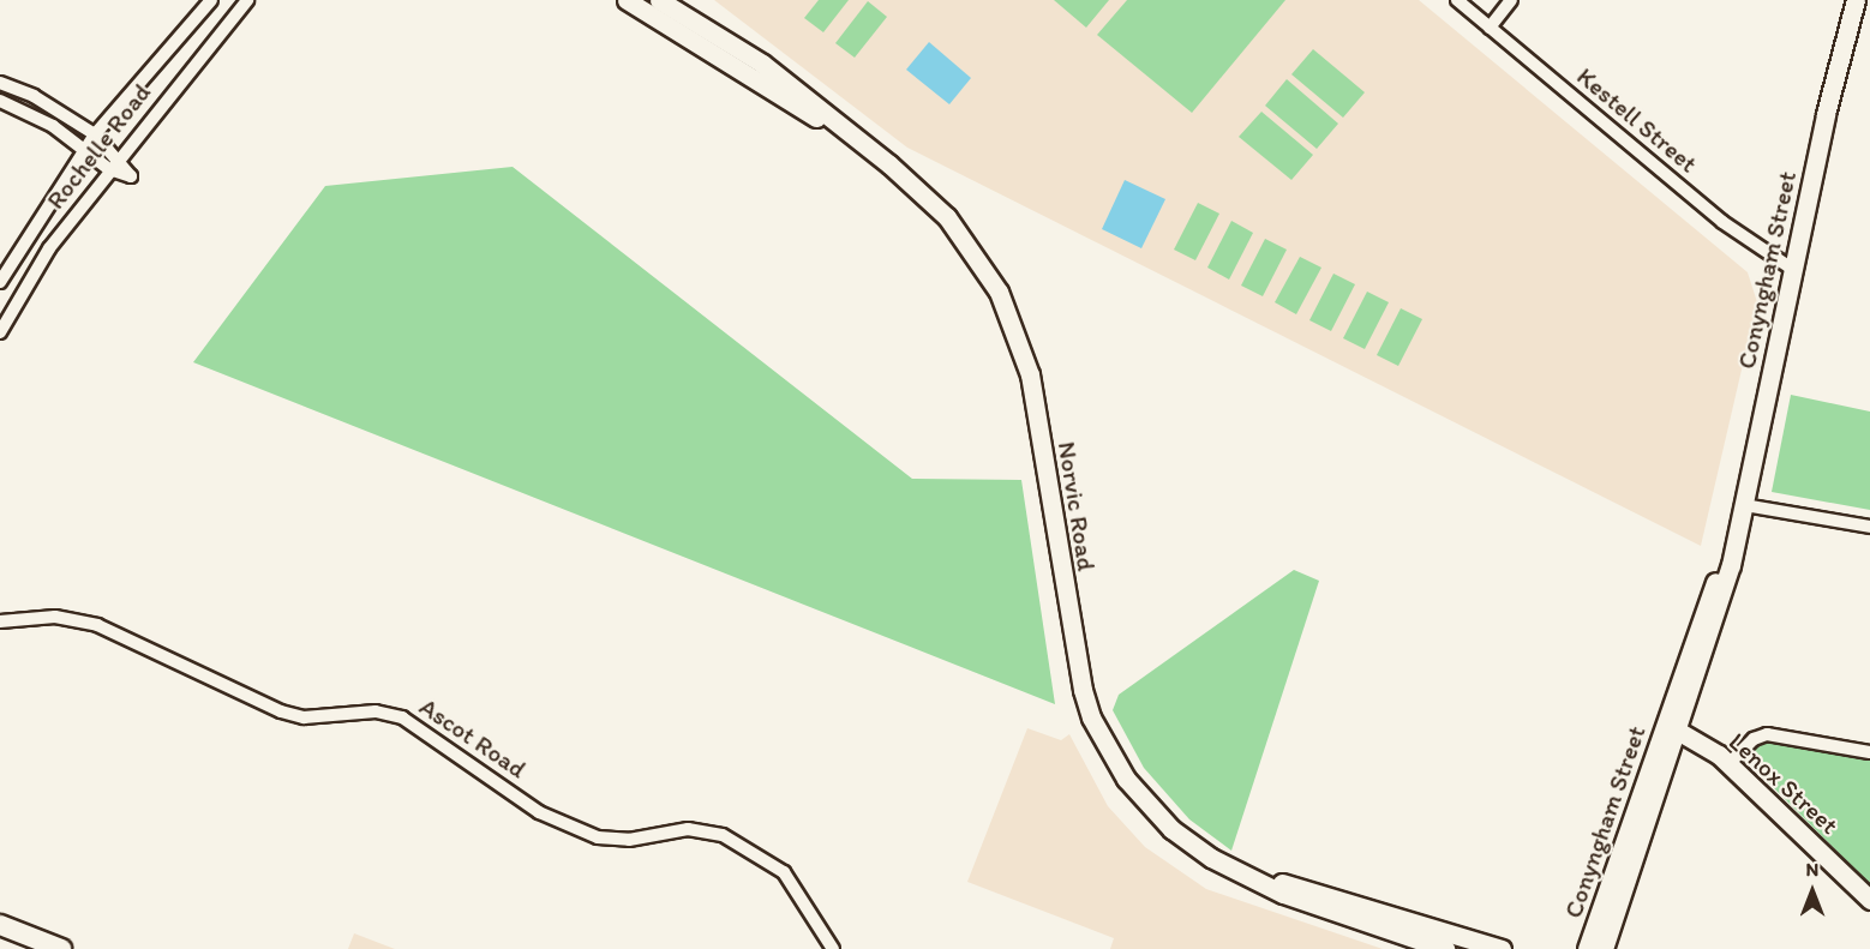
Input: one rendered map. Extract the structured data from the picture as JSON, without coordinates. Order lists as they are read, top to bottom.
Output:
{
  "streets": {
    "street": [
      "Kestell Street",
      "Rochelle Road",
      "Conyngham Street",
      "Norvic Road",
      "Ascot Road",
      "Lenox Street"
    ]
  },
  "crossings": [
    ["Kestell Street", "Conyngham Street"],
    ["Conyngham Street", "Lenox Street"]
  ],
  "north": "top"
}
